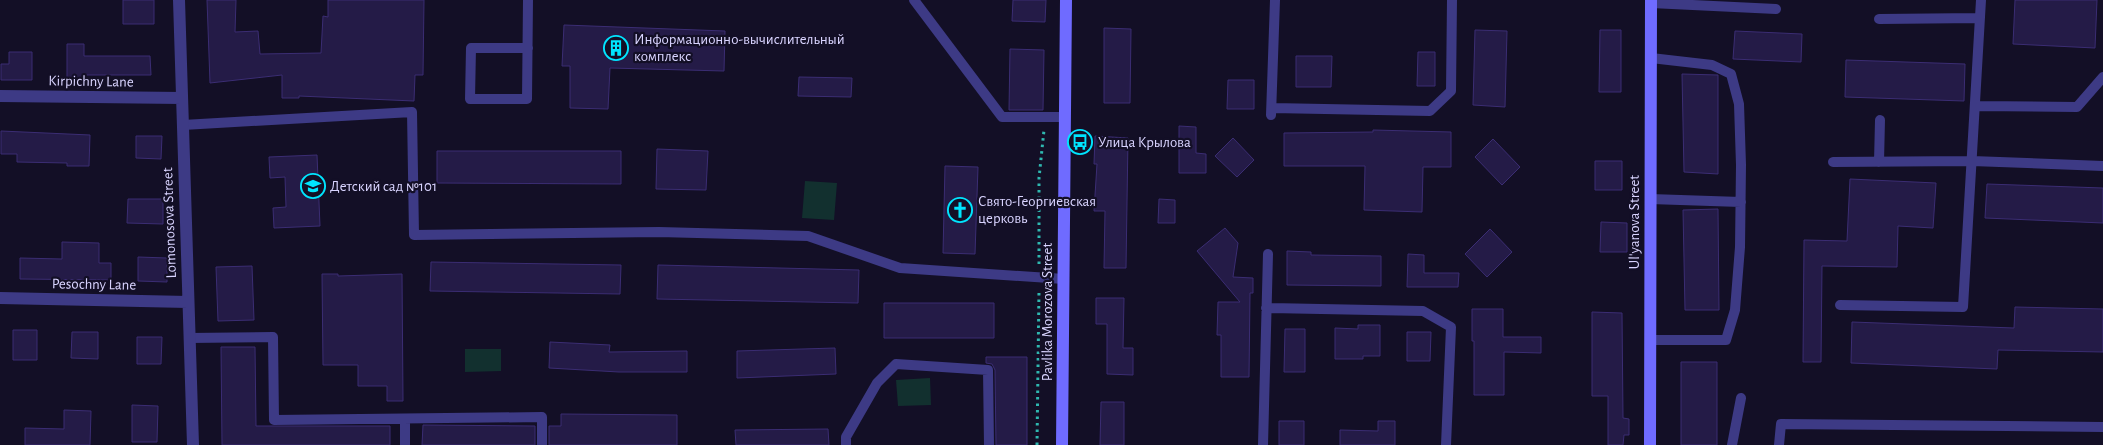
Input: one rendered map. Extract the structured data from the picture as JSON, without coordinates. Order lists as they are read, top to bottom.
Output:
{
  "streets": {
    "main road": ["Ul'yanova Street", "Pavlika Morozova Street"],
    "street": ["Kirpichny Lane", "Lomonosova Street", "Pesochny Lane"]
  },
  "crossings": [
    ["Kirpichny Lane", "Lomonosova Street"],
    ["Lomonosova Street", "Pesochny Lane"]
  ],
  "places": {
    "building": ["Информационно-вычислительный комплекс"],
    "bus stop": ["Улица Крылова"],
    "school or university": ["Детский сад №101"],
    "church": ["Свято-Георгиевская церковь"]
  }
}
